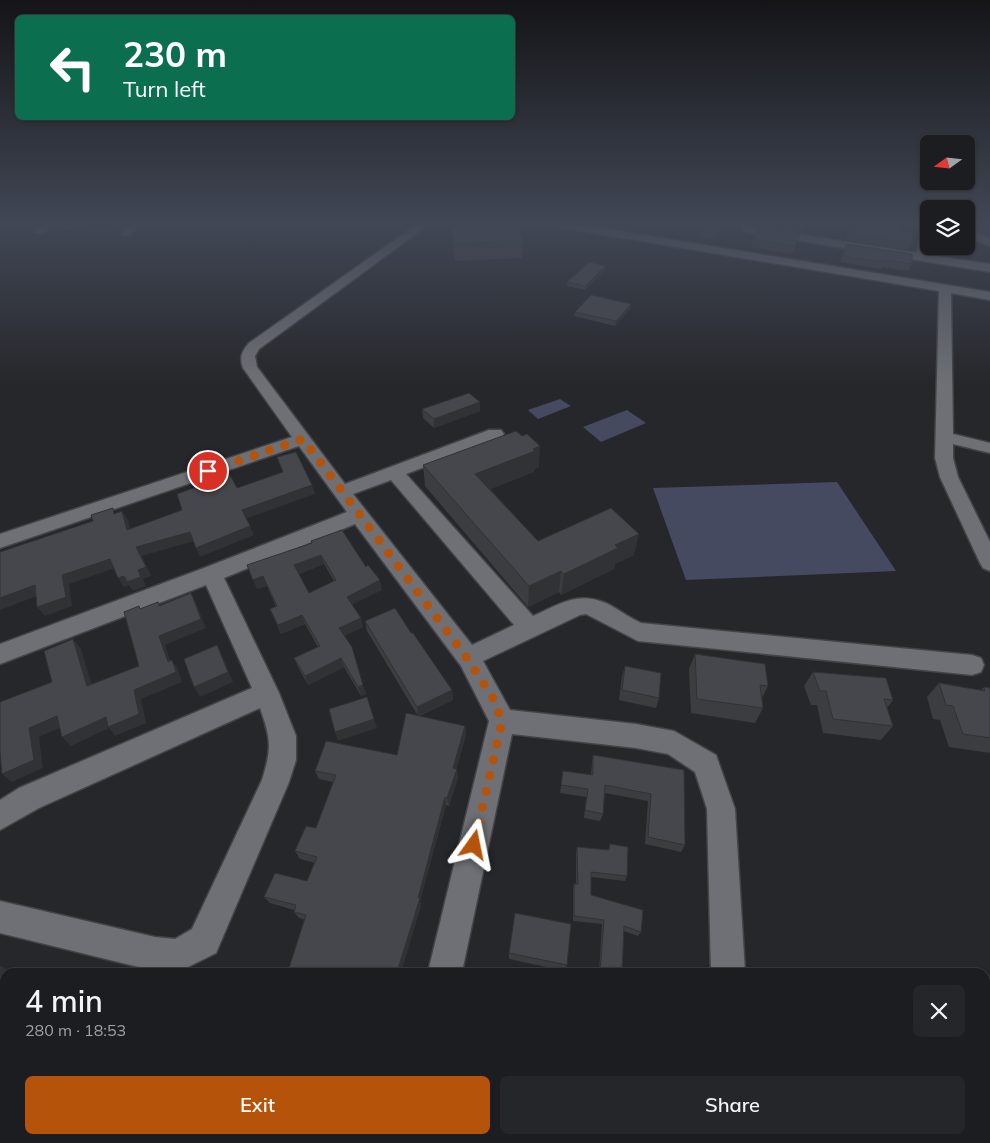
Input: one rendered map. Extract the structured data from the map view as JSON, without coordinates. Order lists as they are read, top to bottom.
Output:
{
  "north": "left",
  "page": {
    "turn": ["230 m", "Turn left"],
    "heading": ["4 min", "280 m · 18:53"],
    "buttons": ["Exit", "Share"]
  }
}
